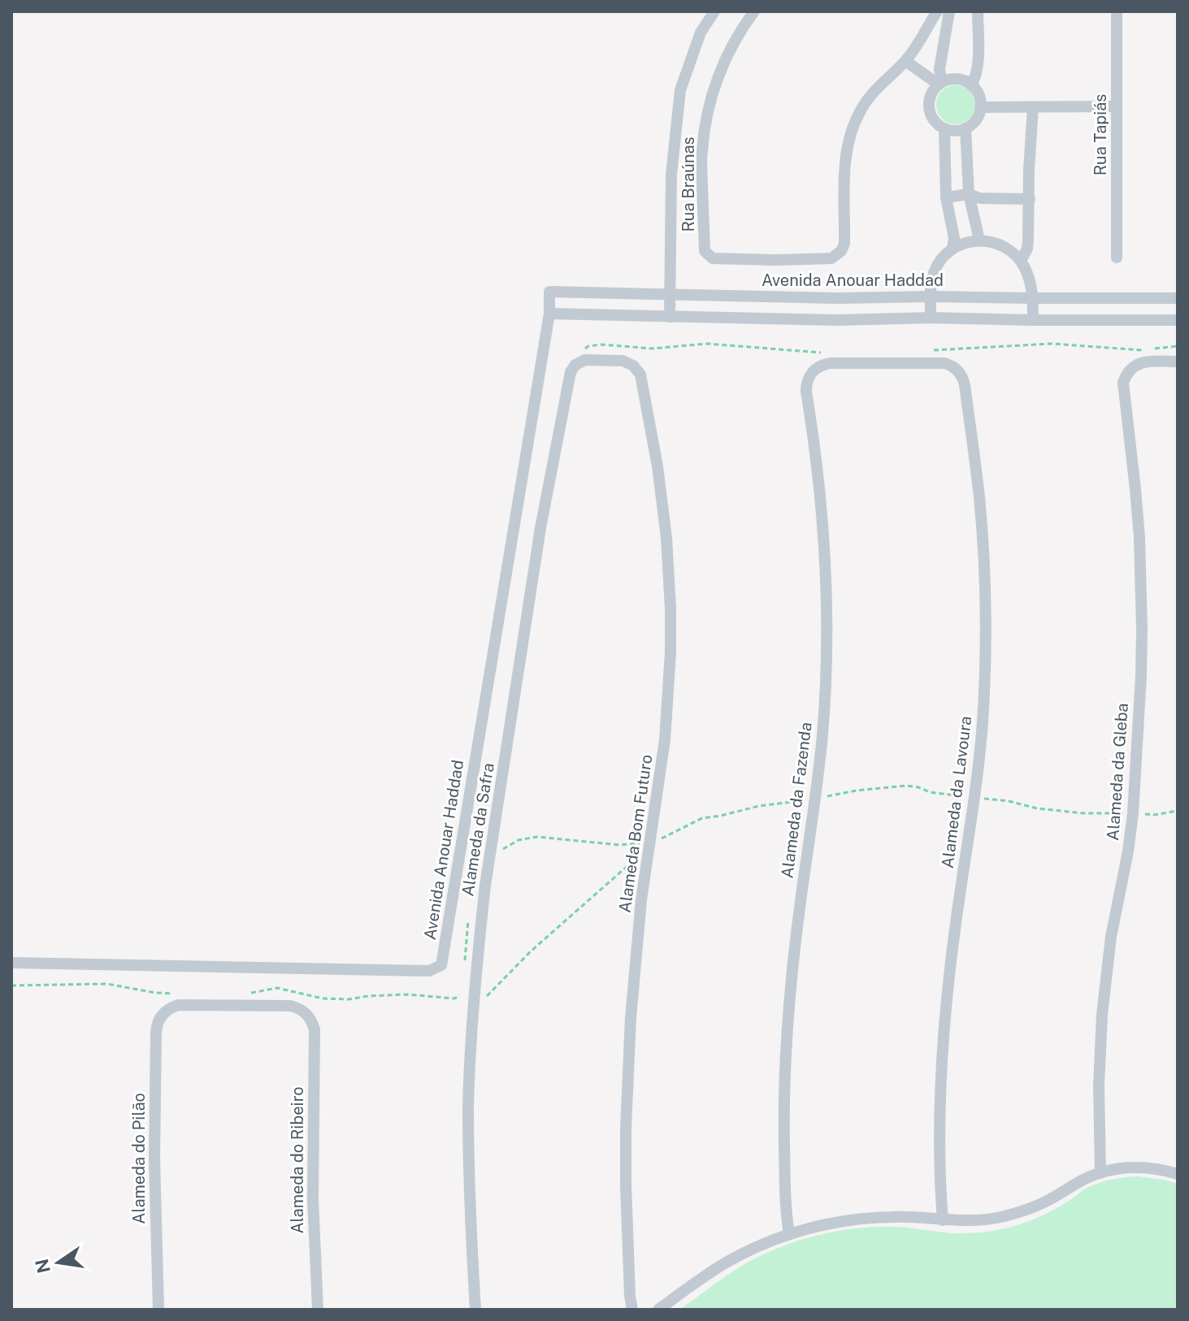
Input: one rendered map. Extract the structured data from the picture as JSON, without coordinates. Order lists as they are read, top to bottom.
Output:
{
  "streets": {
    "street": [
      "Rua Tapiás",
      "Rua Braúnas",
      "Avenida Anouar Haddad",
      "Alameda da Gleba",
      "Alameda da Lavoura",
      "Alameda da Fazenda",
      "Alameda da Safra",
      "Alameda Bom Futuro",
      "Alameda do Pilão",
      "Alameda do Ribeiro"
    ]
  },
  "crossings": [
    ["Alameda da Lavoura", "Alameda da Fazenda"],
    ["Alameda da Safra", "Alameda Bom Futuro"],
    ["Alameda do Pilão", "Alameda do Ribeiro"]
  ],
  "north": "left"
}
